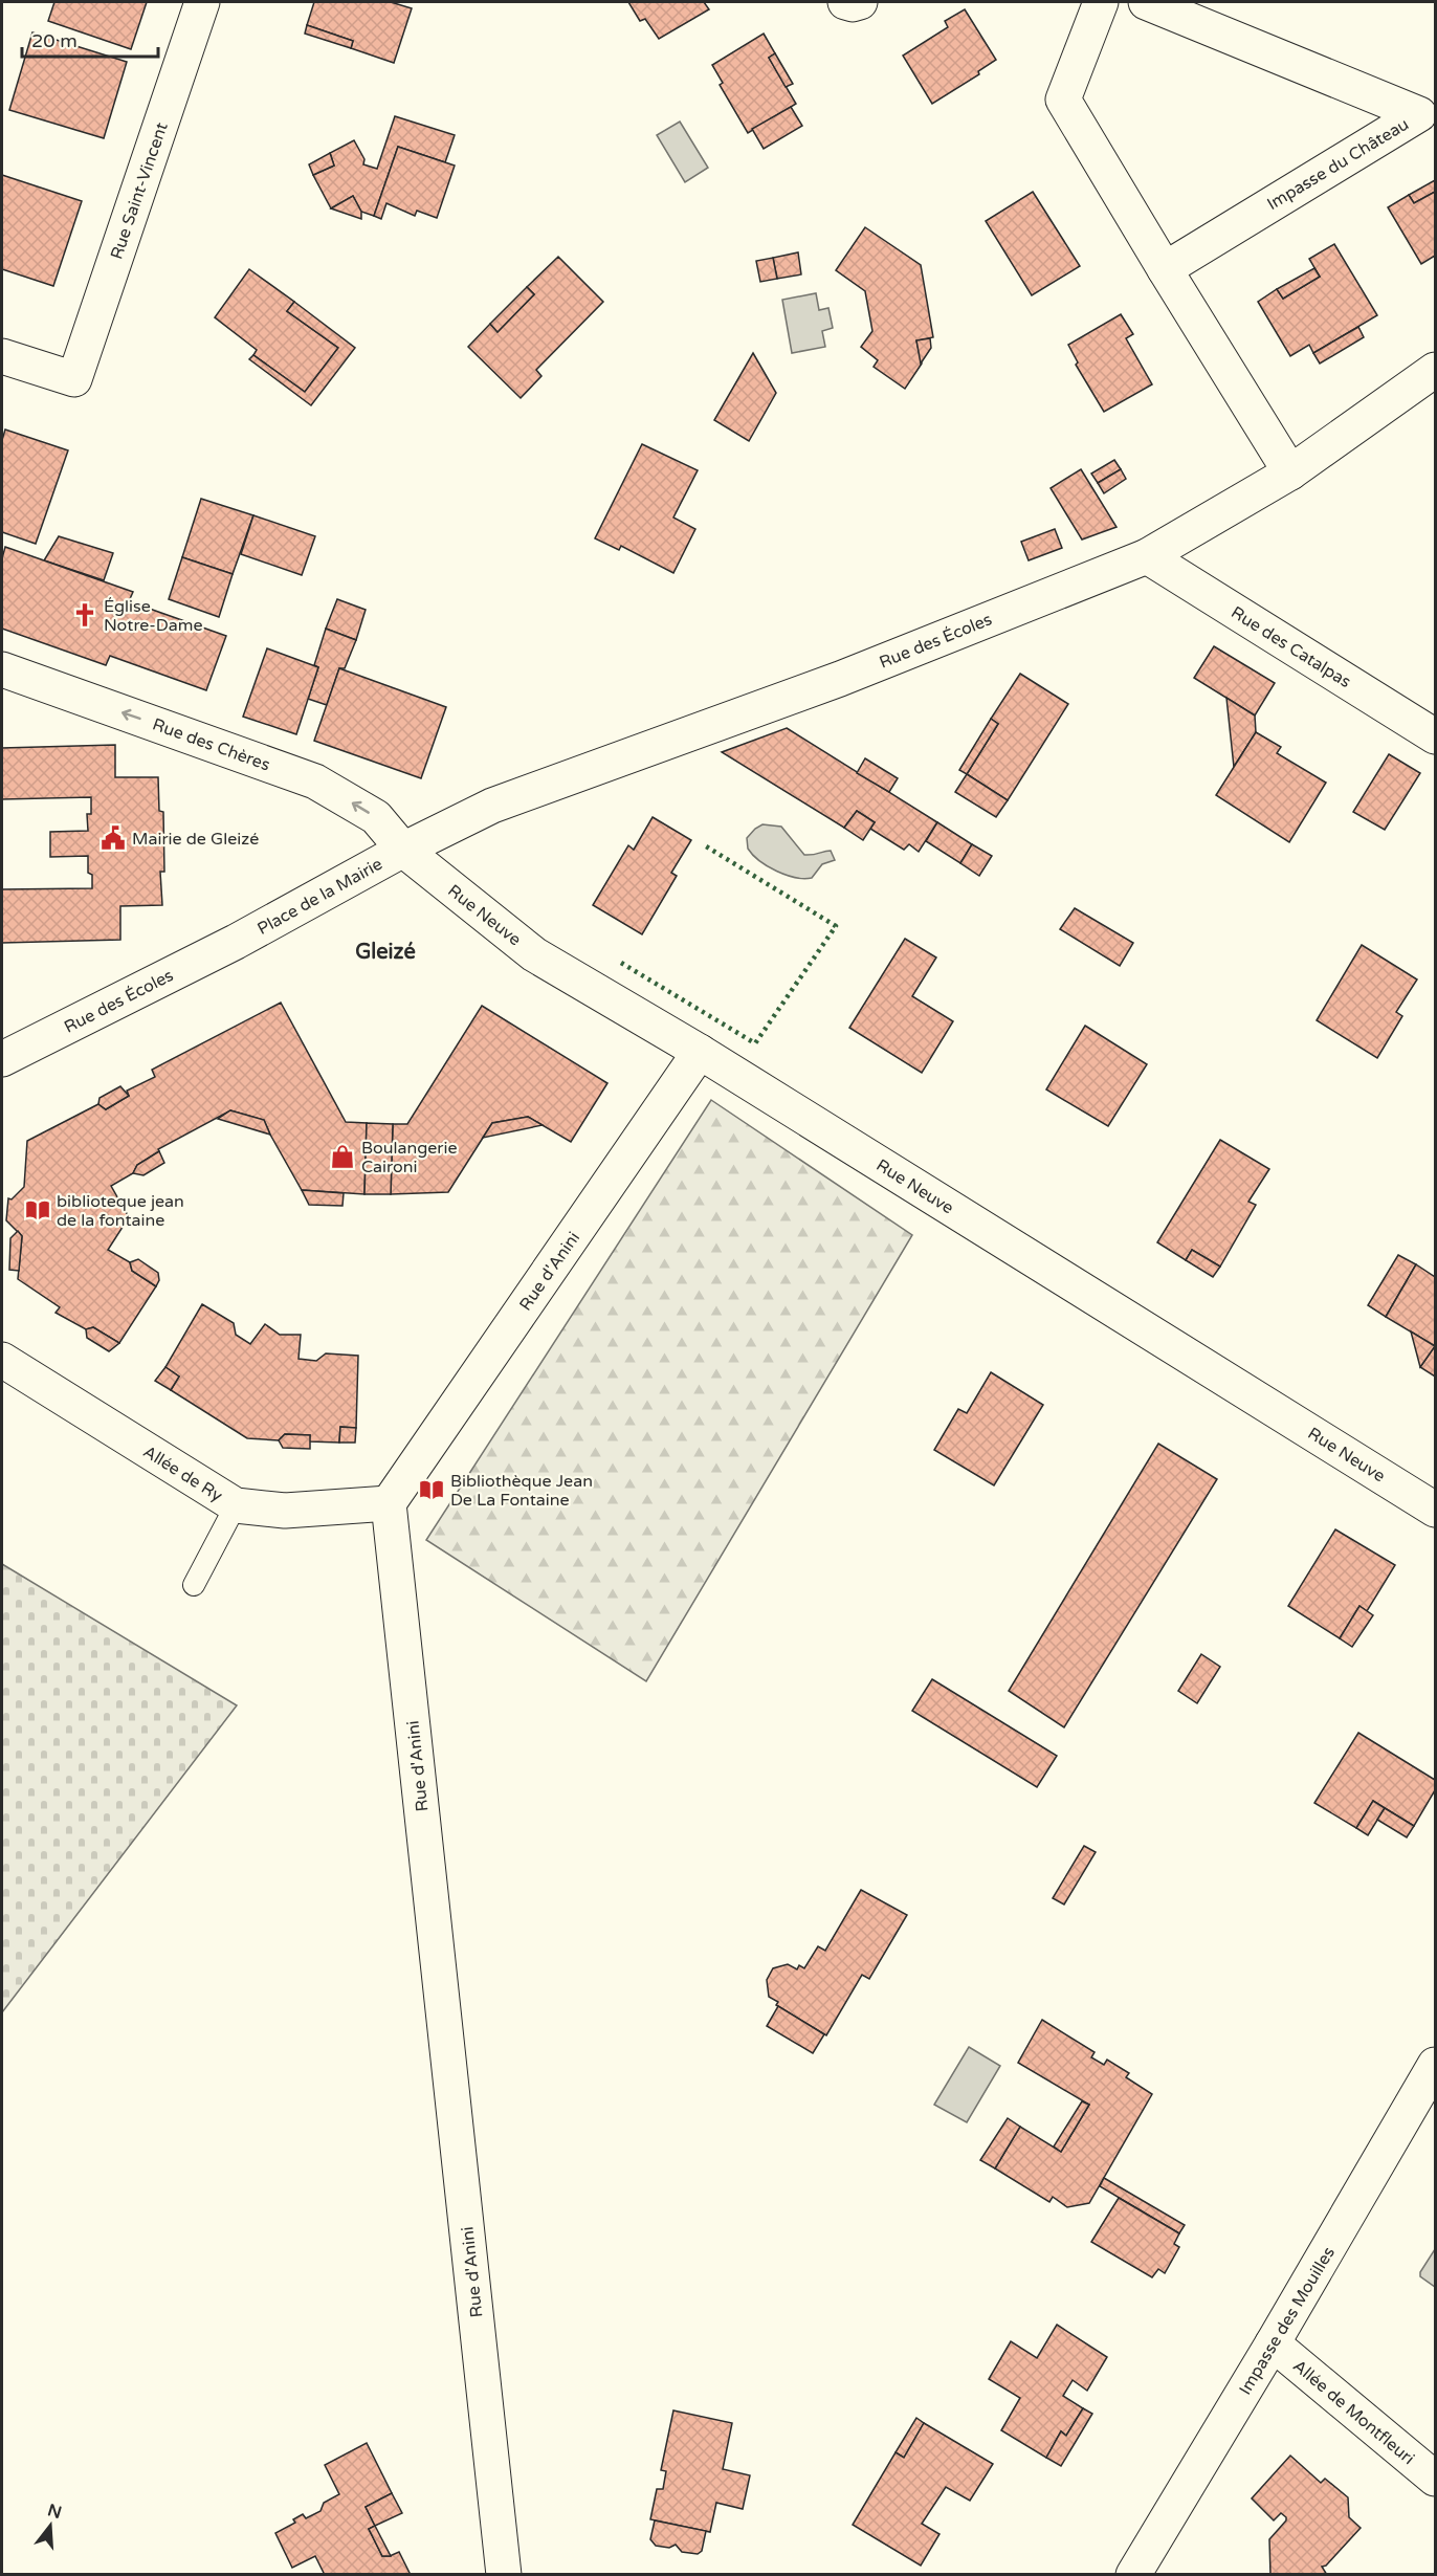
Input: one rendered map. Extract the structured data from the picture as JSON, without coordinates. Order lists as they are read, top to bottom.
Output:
{
  "streets": {
    "street": [
      "Impasse du Château",
      "Rue Saint-Vincent",
      "Rue des Écoles",
      "Rue des Catalpas",
      "Rue des Chères",
      "Place de la Mairie",
      "Rue Neuve",
      "Rue d'Anini",
      "Allée de Ry",
      "Impasse des Mouilles",
      "Allée de Montfleuri"
    ]
  },
  "crossings": [
    ["Rue des Écoles", "Rue des Catalpas"],
    ["Rue des Écoles", "Rue des Chères"],
    ["Rue des Écoles", "Place de la Mairie"],
    ["Rue des Écoles", "Rue Neuve"],
    ["Rue des Chères", "Place de la Mairie"],
    ["Rue des Chères", "Rue Neuve"],
    ["Place de la Mairie", "Rue Neuve"],
    ["Rue Neuve", "Rue d'Anini"],
    ["Rue d'Anini", "Allée de Ry"],
    ["Impasse des Mouilles", "Allée de Montfleuri"]
  ],
  "one_way": ["Rue des Chères"],
  "districts": ["Gleizé"],
  "places": {
    "church": ["Église Notre-Dame"],
    "public building": ["Mairie de Gleizé"],
    "shop": ["Boulangerie Caironi"],
    "library": ["biblioteque jean de la fontaine", "Bibliothèque Jean De La Fontaine"]
  },
  "scale_bar": "20 m",
  "north": "top"
}
